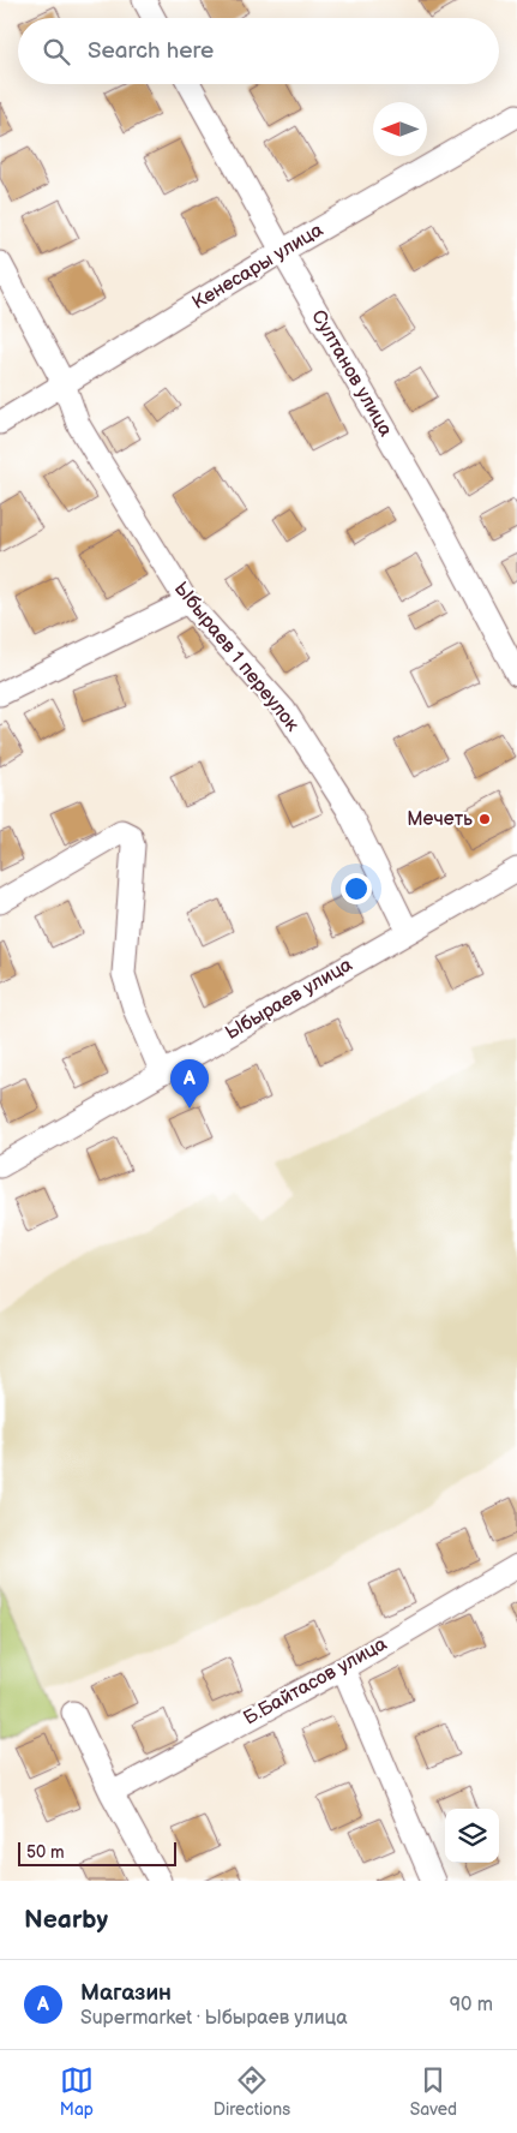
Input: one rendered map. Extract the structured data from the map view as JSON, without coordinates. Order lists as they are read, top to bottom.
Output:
{
  "streets": {
    "street": [
      "Кенесары улица",
      "Султанов улица",
      "Ыбыраев 1 переулок",
      "Ыбыраев улица",
      "Б.Байтасов улица"
    ]
  },
  "crossings": [
    ["Кенесары улица", "Султанов улица"],
    ["Кенесары улица", "Ыбыраев 1 переулок"],
    ["Ыбыраев 1 переулок", "Ыбыраев улица"]
  ],
  "places": ["Мечеть"],
  "scale_bar": "50 m",
  "north": "left",
  "page": {
    "search": "Search here",
    "pins": "A",
    "scale": "50 m",
    "heading": "Nearby",
    "list": [
      {
        "mark": "A",
        "name": "Магазин",
        "note": "Supermarket · Ыбыраев улица",
        "value": "90 m"
      }
    ],
    "nav": ["Map", "Directions", "Saved"]
  }
}
